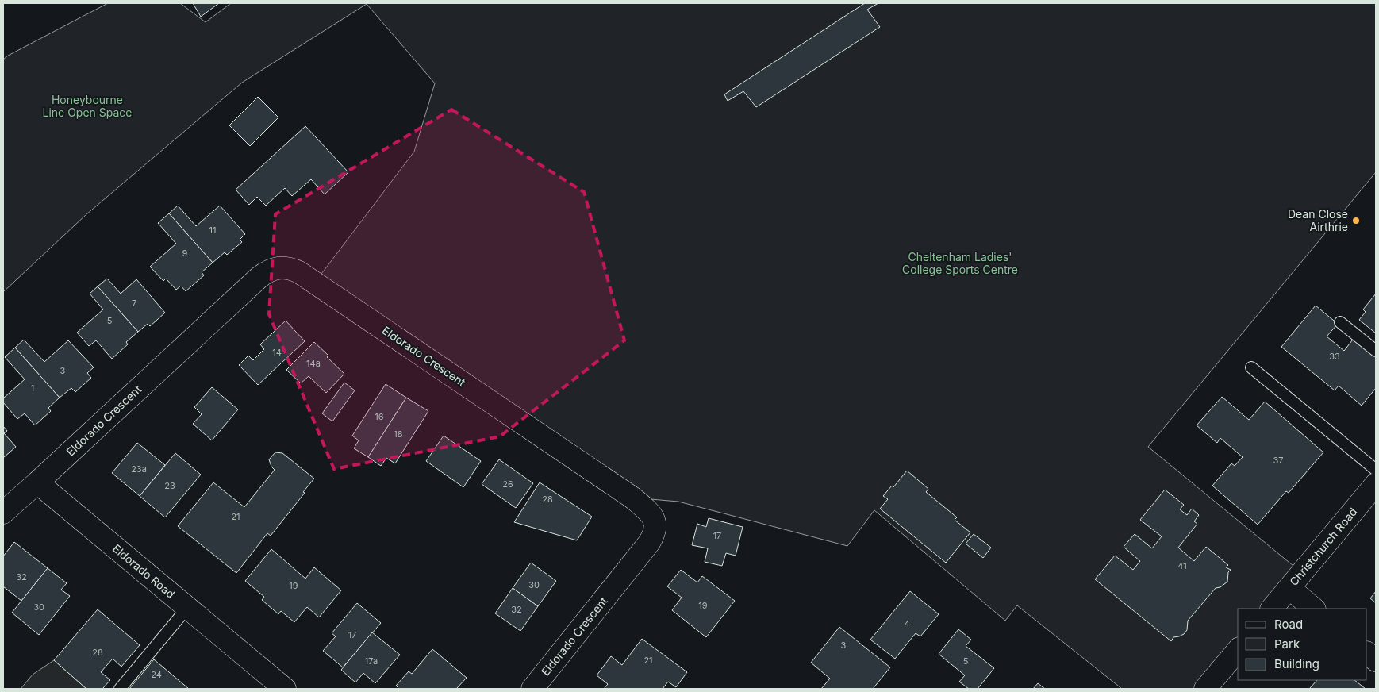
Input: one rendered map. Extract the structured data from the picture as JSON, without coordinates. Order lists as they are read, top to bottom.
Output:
{
  "streets": {
    "street": ["Eldorado Crescent", "Christchurch Road", "Eldorado Road"]
  },
  "crossings": [
    ["Eldorado Crescent", "Eldorado Road"]
  ],
  "parks": ["Honeybourne Line Open Space", "Cheltenham Ladies' College Sports Centre"],
  "places": ["Dean Close Airthrie"],
  "house_numbers": [
    "11",
    "9",
    "7",
    "5",
    "14",
    "33",
    "14a",
    "3",
    "1",
    "16",
    "18",
    "37",
    "23a",
    "26",
    "23",
    "28",
    "21",
    "17",
    "41",
    "32",
    "30",
    "19",
    "19",
    "30",
    "32",
    "4",
    "17",
    "3",
    "28",
    "21",
    "17a",
    "5",
    "24"
  ],
  "legend": ["Road", "Park", "Building"]
}
